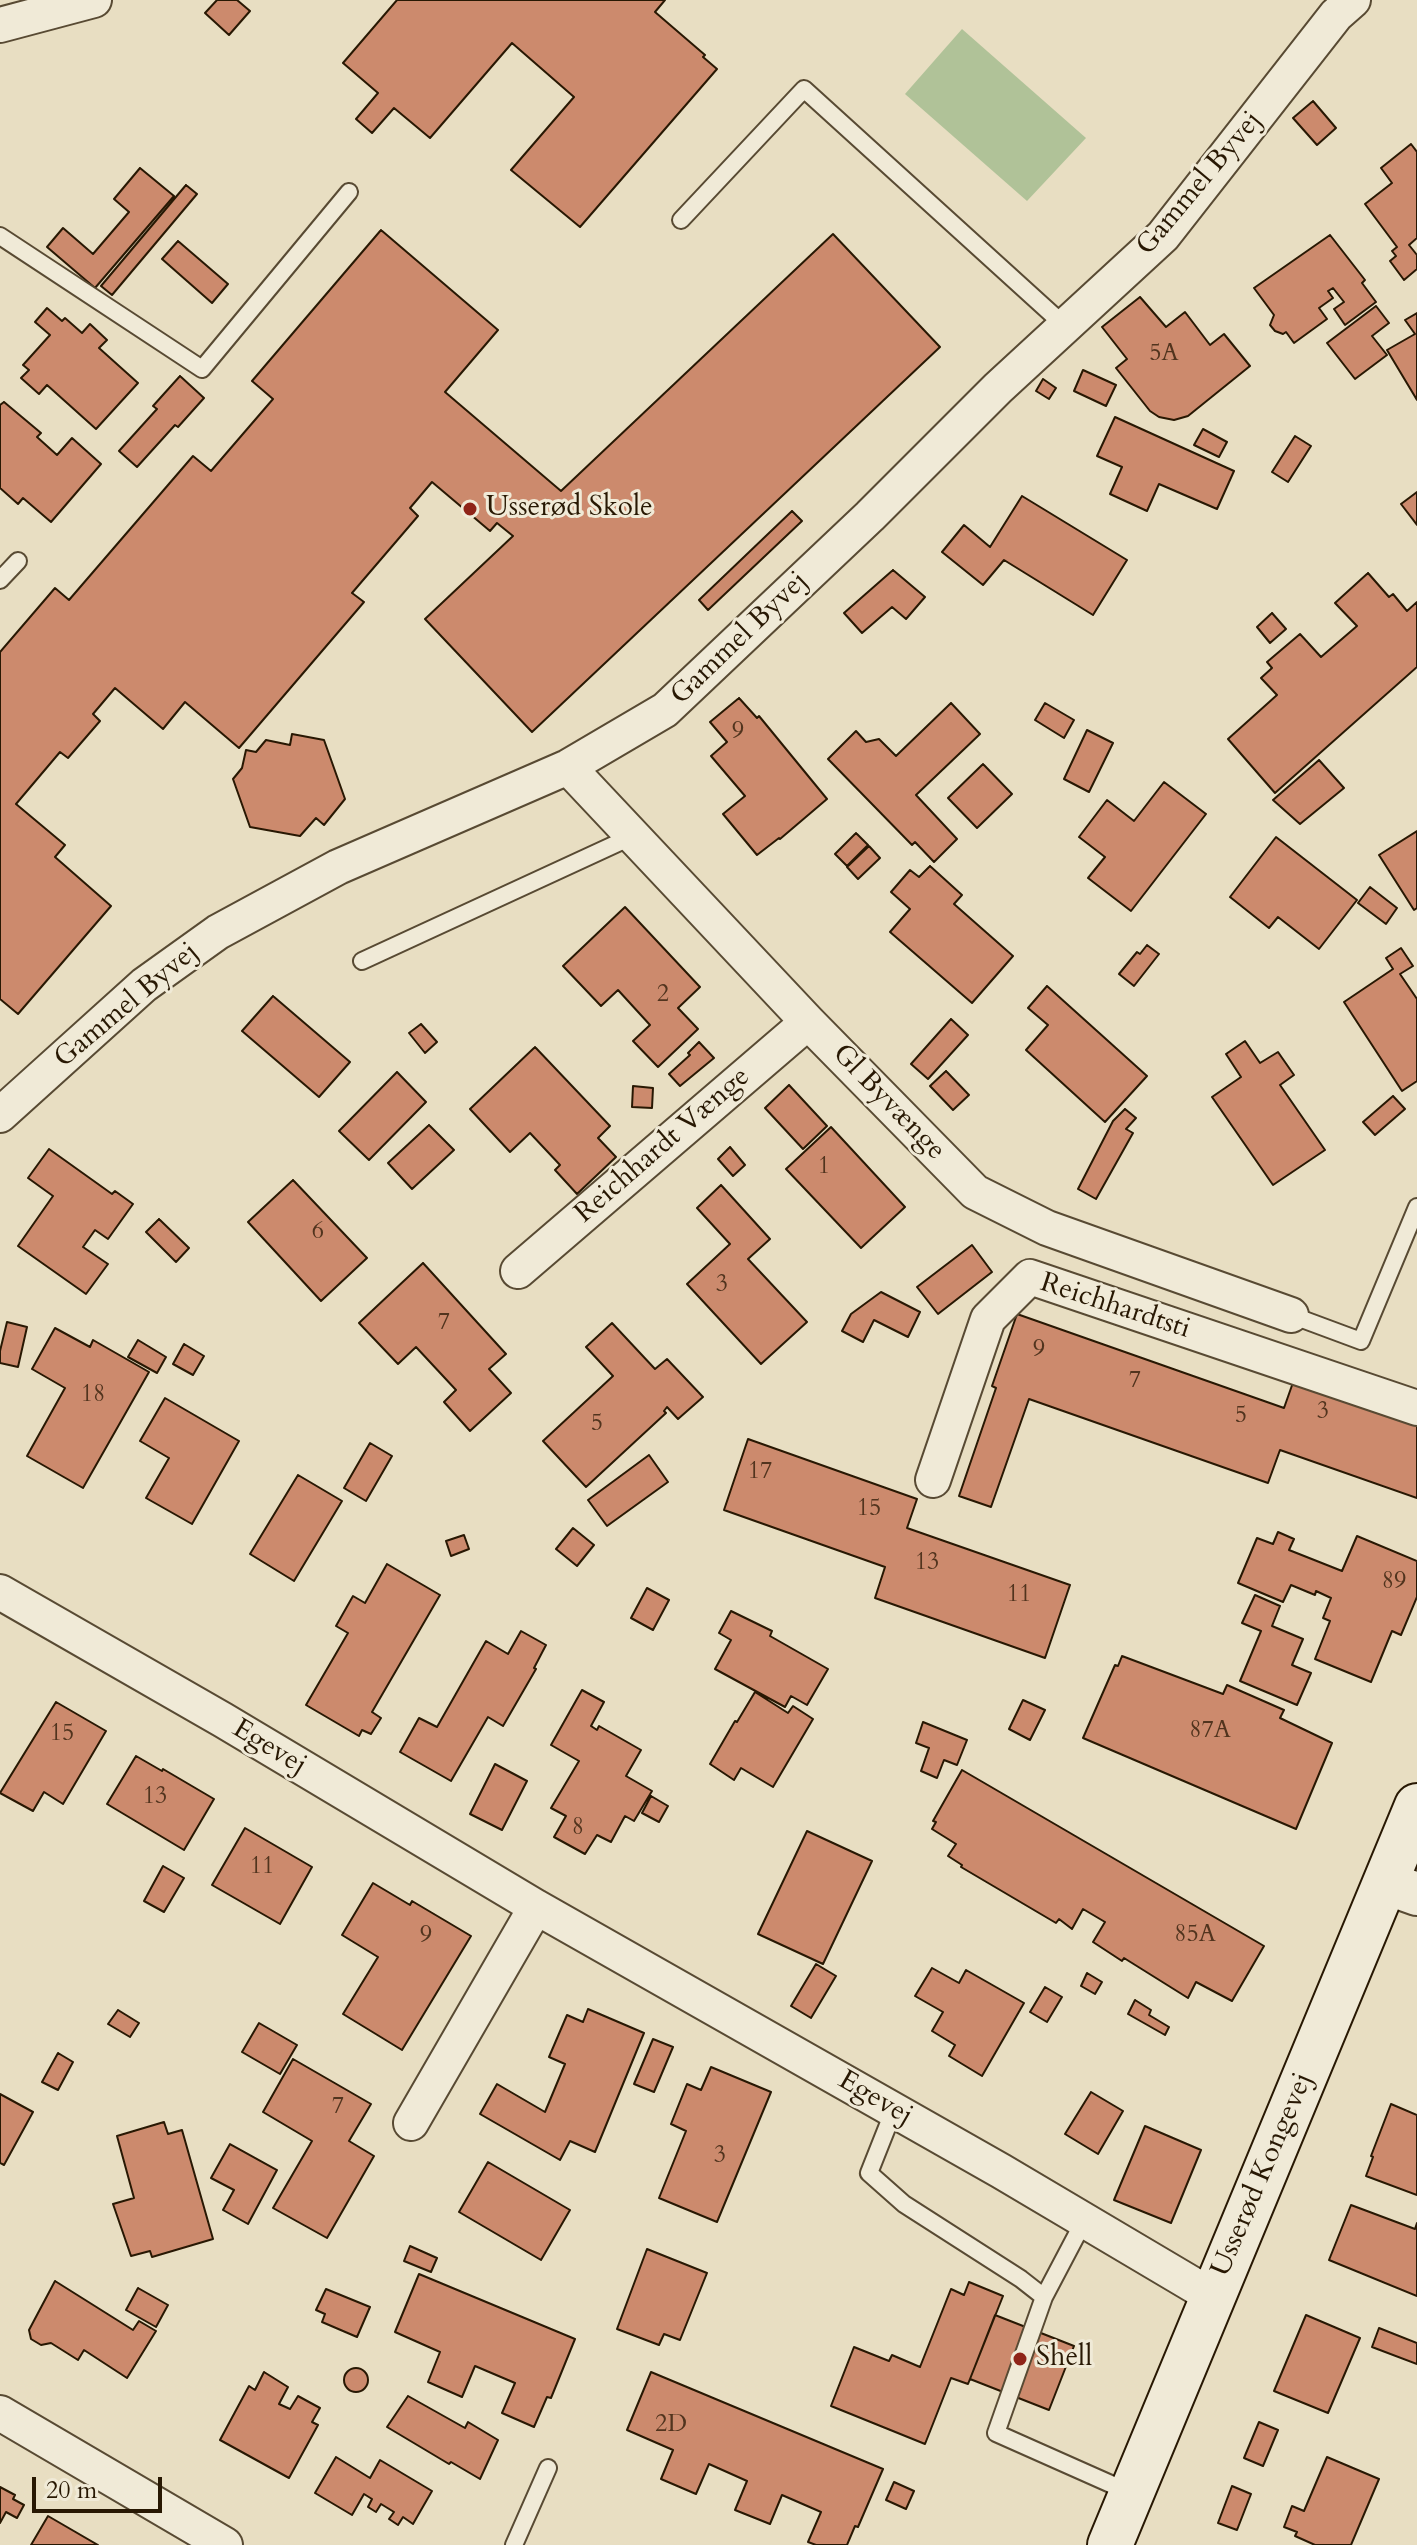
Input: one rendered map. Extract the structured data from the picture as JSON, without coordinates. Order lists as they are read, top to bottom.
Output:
{
  "streets": {
    "main road": ["Usserød Kongevej"],
    "street": [
      "Gammel Byvej",
      "Gl Byvænge",
      "Reichhardt Vænge",
      "Reichhardtsti",
      "Egevej"
    ]
  },
  "crossings": [
    ["Gammel Byvej", "Gl Byvænge"],
    ["Gl Byvænge", "Reichhardt Vænge"],
    ["Egevej", "Usserød Kongevej"]
  ],
  "places": ["Usserød Skole", "Shell"],
  "house_numbers": [
    "5A",
    "9",
    "2",
    "1",
    "6",
    "3",
    "7",
    "9",
    "7",
    "18",
    "3",
    "5",
    "5",
    "17",
    "15",
    "13",
    "89",
    "11",
    "87A",
    "15",
    "13",
    "8",
    "11",
    "85A",
    "9",
    "7",
    "3",
    "2D"
  ],
  "scale_bar": "20 m"
}
